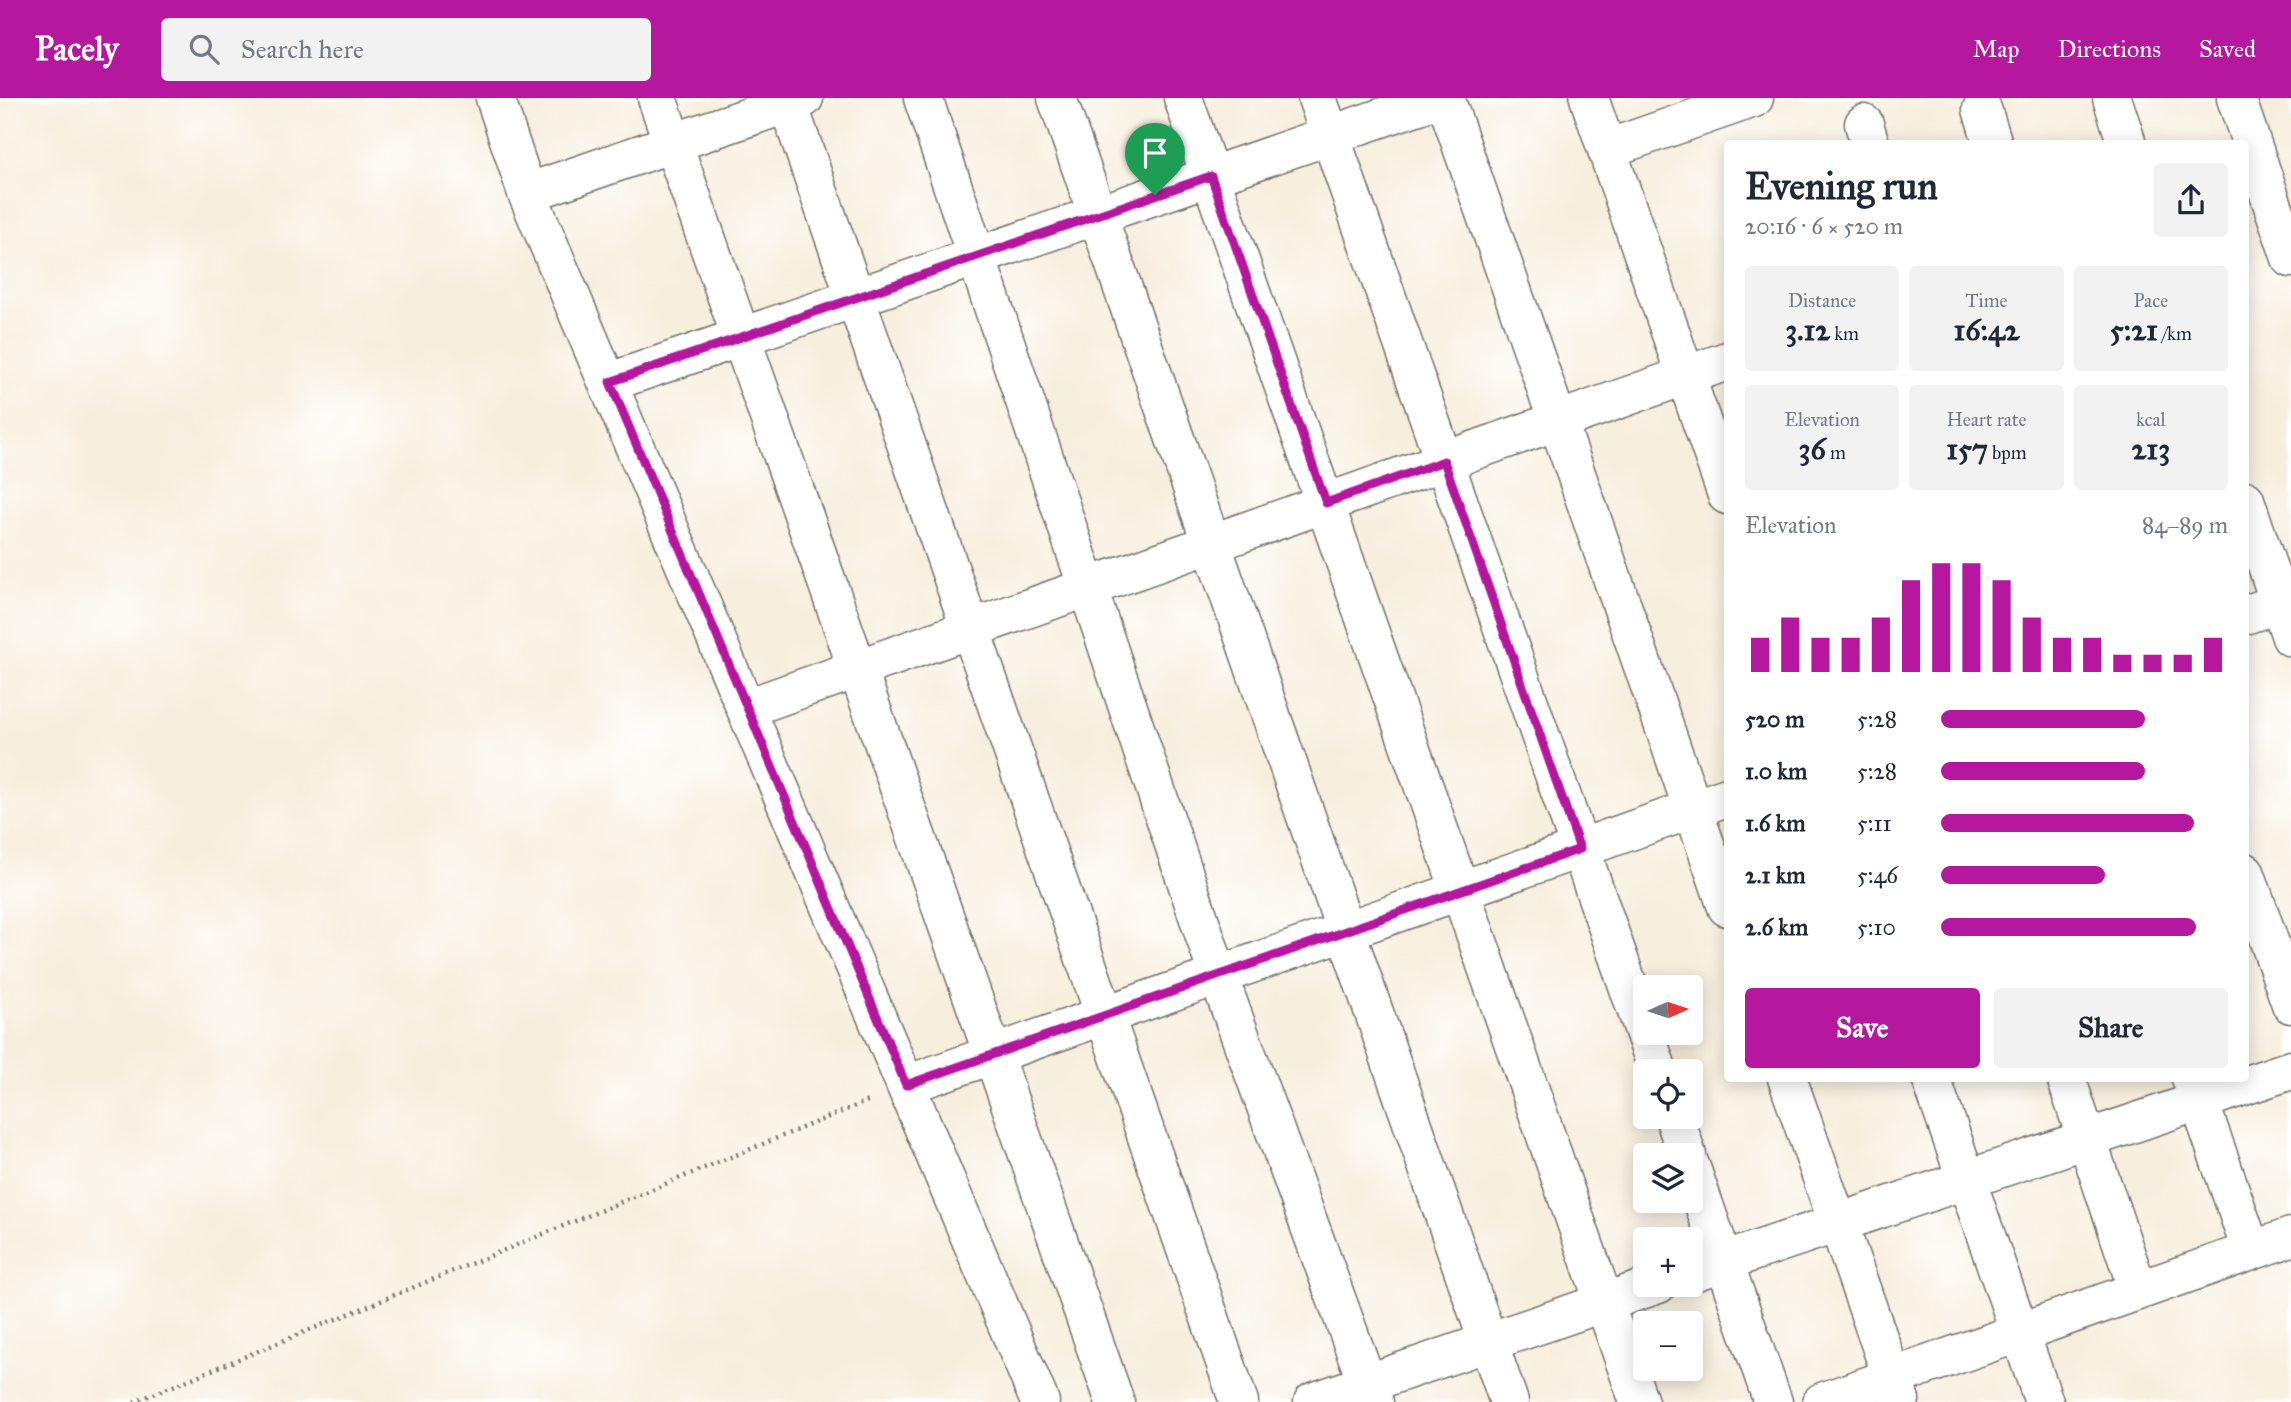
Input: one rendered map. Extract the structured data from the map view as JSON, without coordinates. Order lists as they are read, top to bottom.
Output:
{
  "north": "right",
  "page": {
    "header": "Pacely",
    "search": "Search here",
    "nav": ["Map", "Directions", "Saved"],
    "heading": ["Evening run", "20:16 · 6 × 520 m"],
    "stats": [
      ["Distance", "3.12 km"],
      ["Time", "16:42"],
      ["Pace", "5:21 /km"],
      ["Elevation", "36 m"],
      ["Heart rate", "157 bpm"],
      ["kcal", "213"]
    ],
    "chart": ["Elevation", "84–89 m"],
    "list": [
      {
        "name": "520 m",
        "note": "5:28"
      },
      {
        "name": "1.0 km",
        "note": "5:28"
      },
      {
        "name": "1.6 km",
        "note": "5:11"
      },
      {
        "name": "2.1 km",
        "note": "5:46"
      },
      {
        "name": "2.6 km",
        "note": "5:10"
      }
    ],
    "buttons": ["Save", "Share"],
    "map_buttons": ["+", "−"]
  }
}
